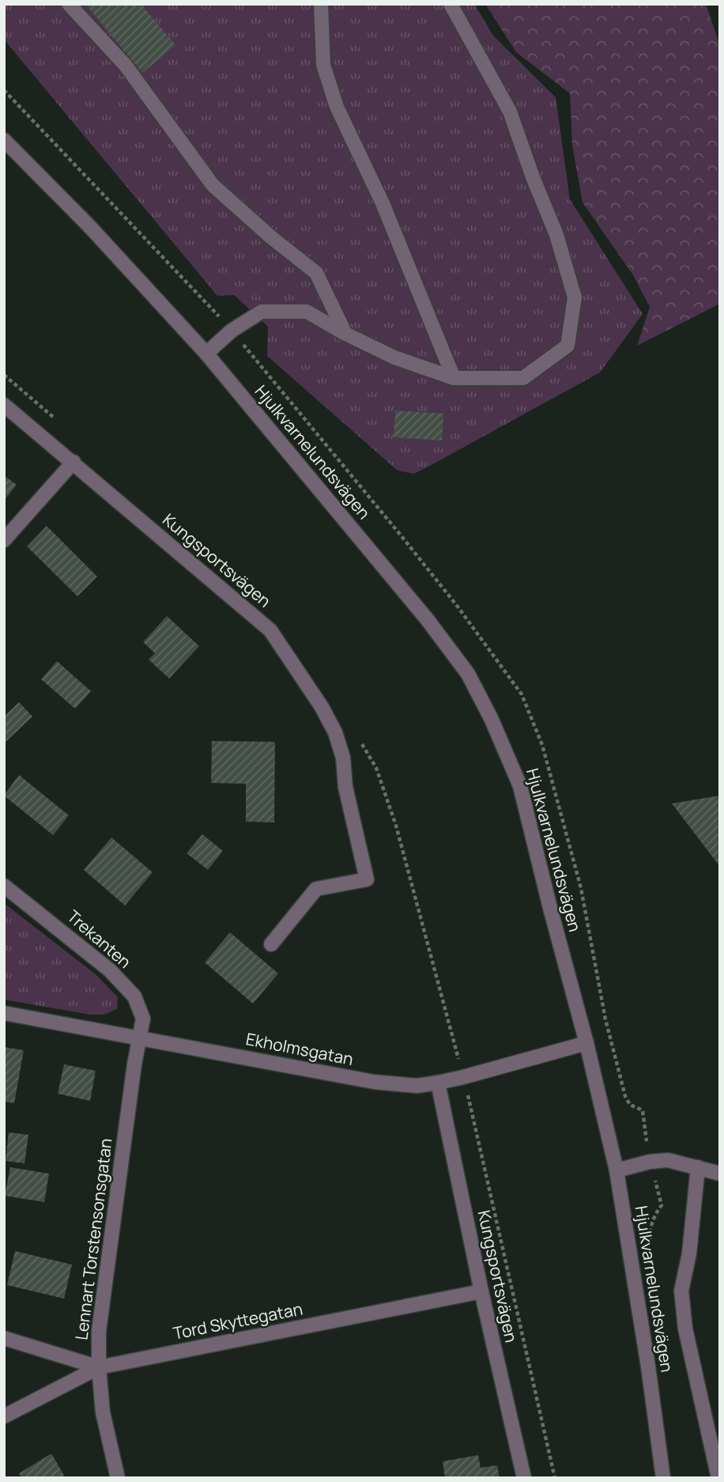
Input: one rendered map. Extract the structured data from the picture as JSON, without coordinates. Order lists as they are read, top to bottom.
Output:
{
  "streets": {
    "street": [
      "Hjulkvarnelundsvägen",
      "Kungsportsvägen",
      "Trekanten",
      "Ekholmsgatan",
      "Lennart Torstensonsgatan",
      "Tord Skyttegatan"
    ]
  },
  "crossings": [
    ["Hjulkvarnelundsvägen", "Ekholmsgatan"],
    ["Kungsportsvägen", "Ekholmsgatan"],
    ["Kungsportsvägen", "Tord Skyttegatan"],
    ["Trekanten", "Ekholmsgatan"],
    ["Trekanten", "Lennart Torstensonsgatan"],
    ["Ekholmsgatan", "Lennart Torstensonsgatan"],
    ["Lennart Torstensonsgatan", "Tord Skyttegatan"]
  ]
}
